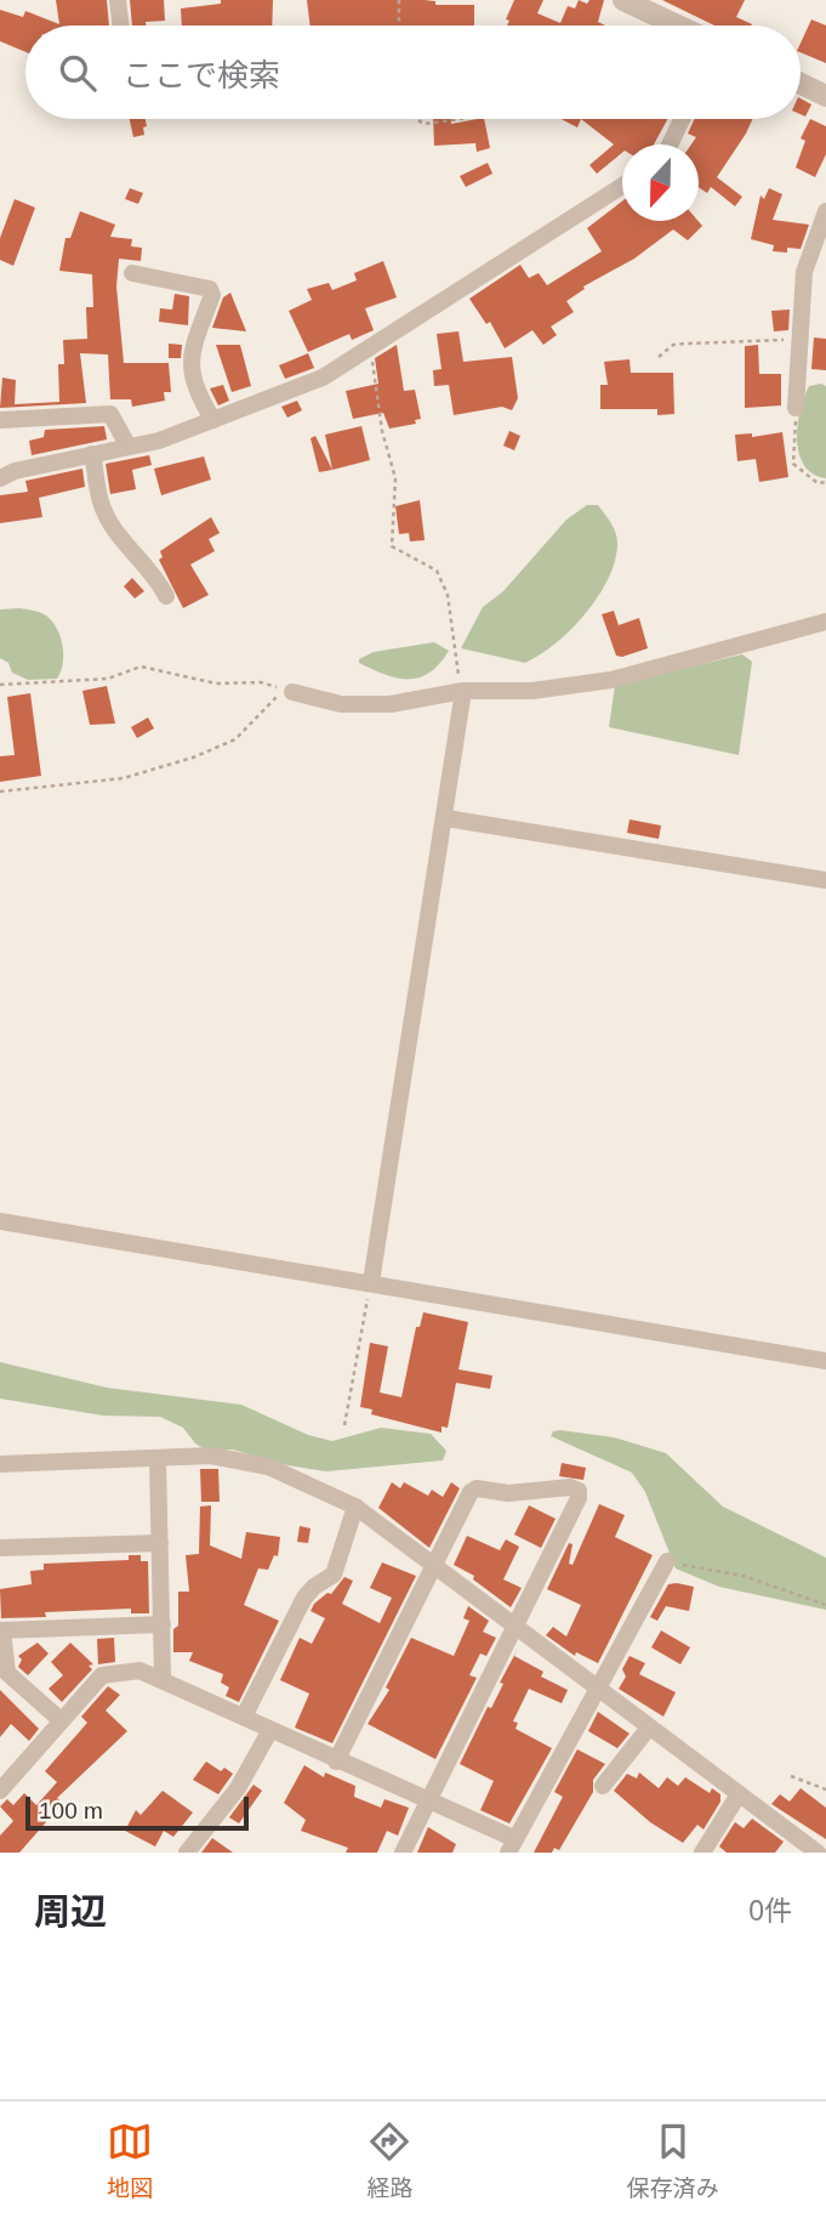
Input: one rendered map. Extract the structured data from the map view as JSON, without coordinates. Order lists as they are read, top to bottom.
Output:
{
  "scale_bar": "100 m",
  "north": "bottom",
  "page": {
    "search": "ここで検索",
    "scale": "100 m",
    "heading": ["周辺", "0件"],
    "nav": ["地図", "経路", "保存済み"]
  }
}
